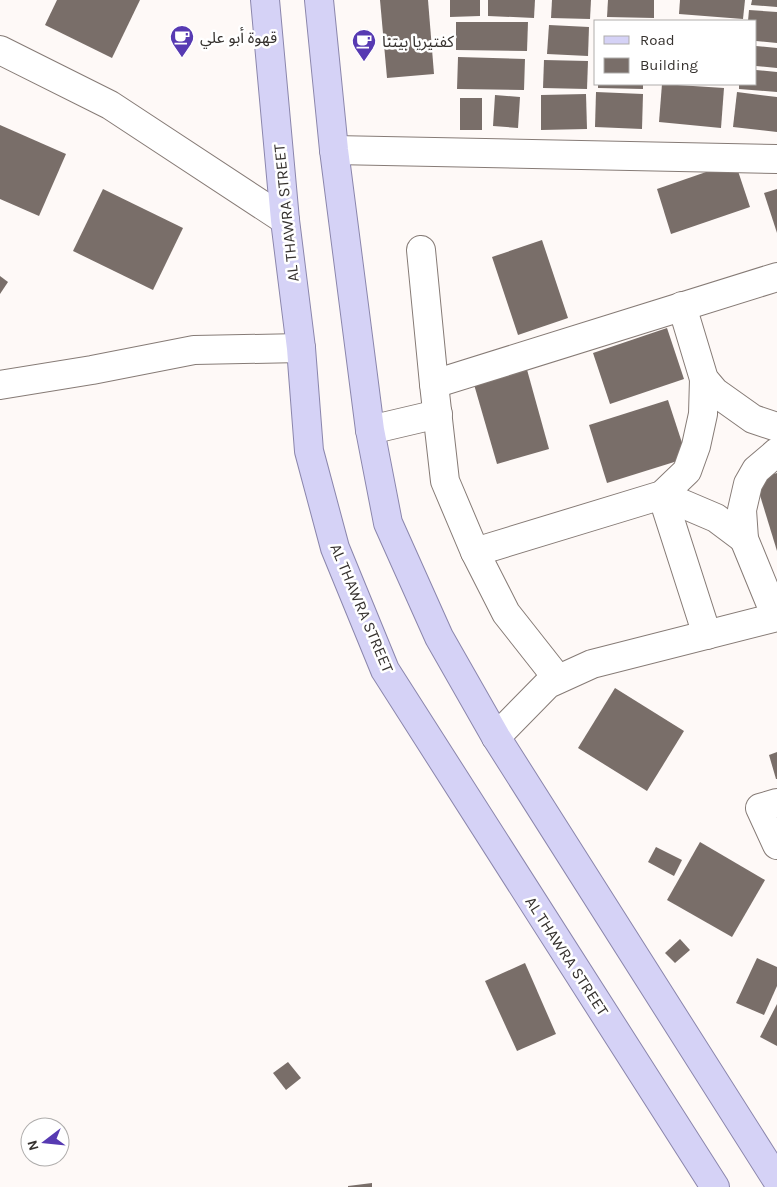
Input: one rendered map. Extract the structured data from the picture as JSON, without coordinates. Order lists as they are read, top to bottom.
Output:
{
  "streets": {
    "main road": ["AL THAWRA STREET"]
  },
  "places": {
    "cafe": ["قهوة أبو علي", "كفتيريا بيتنا"]
  },
  "legend": ["Road", "Building"],
  "north": "left"
}
